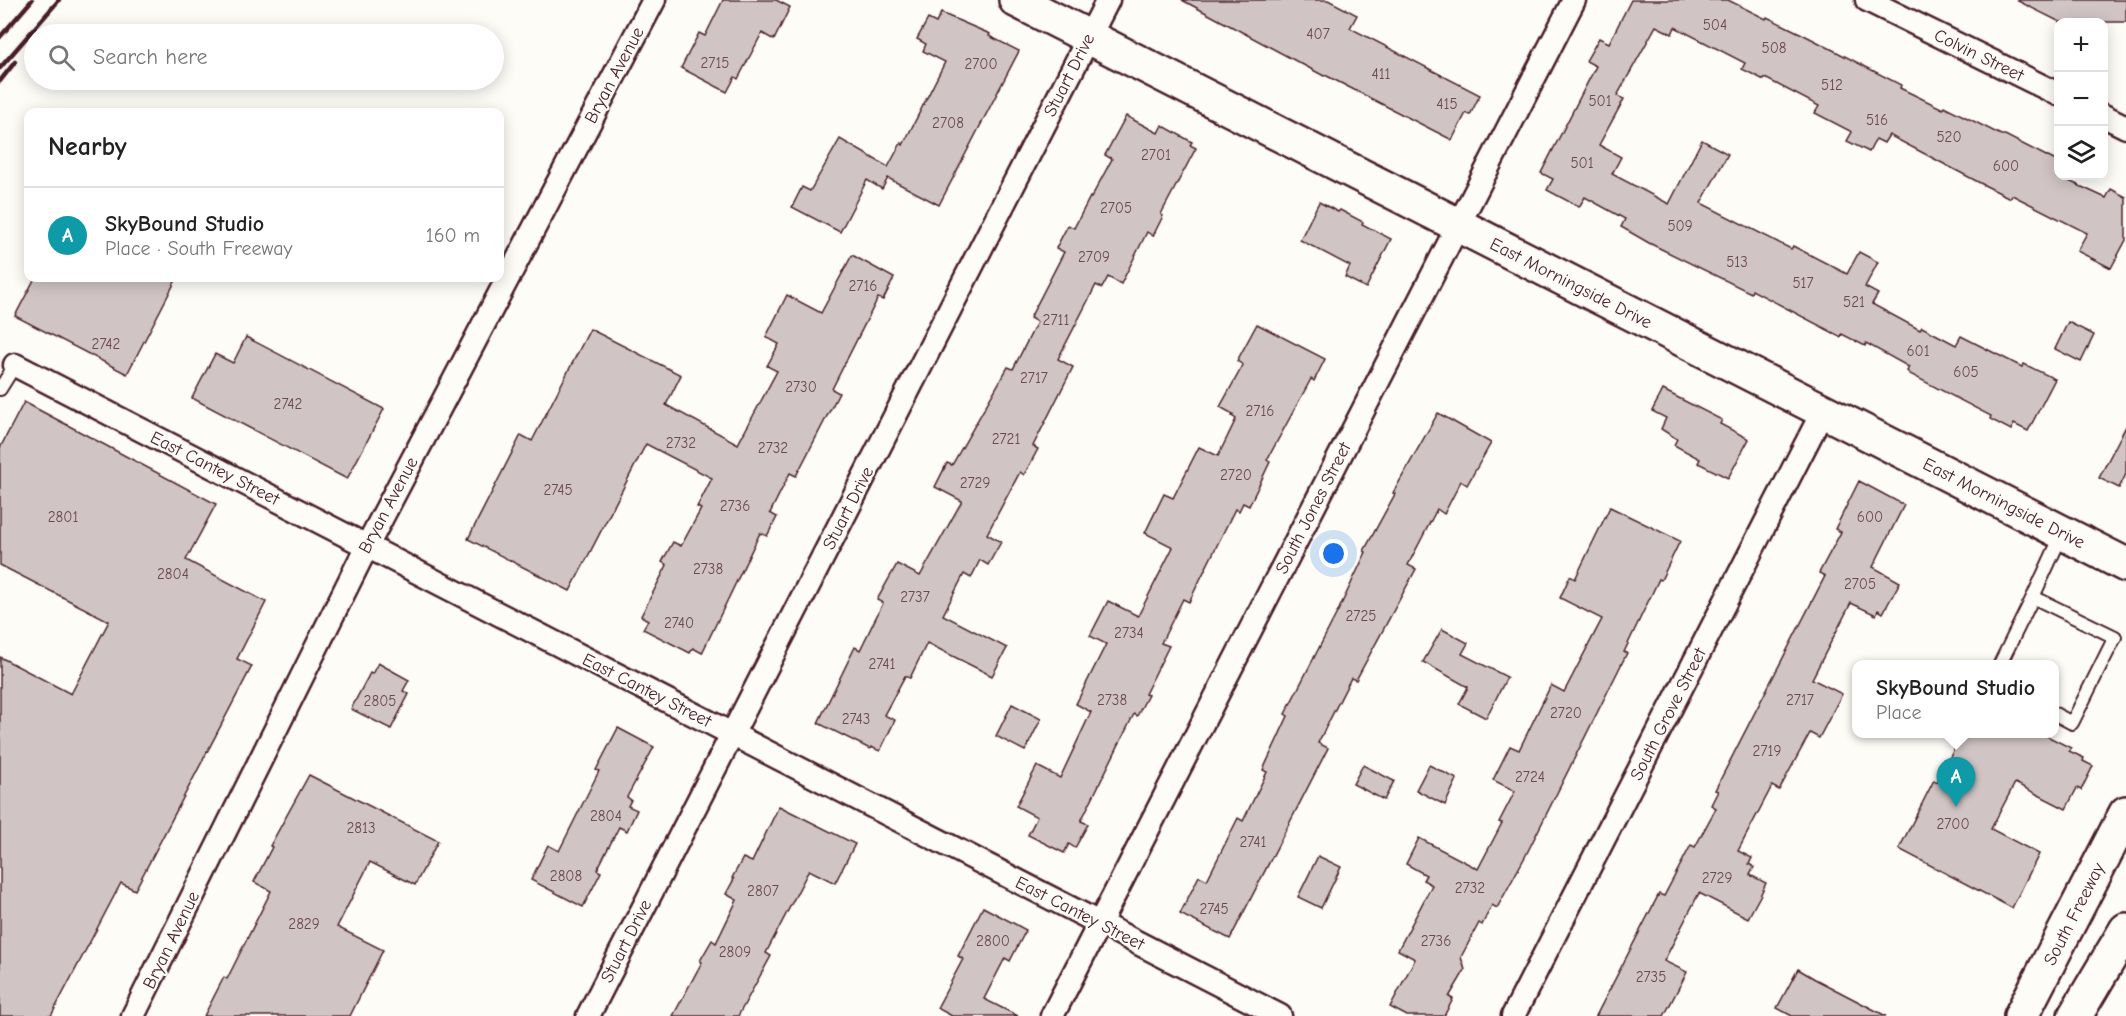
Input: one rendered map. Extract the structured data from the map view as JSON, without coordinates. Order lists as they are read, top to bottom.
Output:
{
  "streets": {
    "main road": ["East Morningside Drive", "South Freeway"],
    "street": [
      "Colvin Street",
      "Bryan Avenue",
      "Stuart Drive",
      "East Cantey Street",
      "South Jones Street",
      "South Grove Street"
    ]
  },
  "crossings": [
    ["Bryan Avenue", "East Cantey Street"],
    ["Stuart Drive", "East Morningside Drive"],
    ["Stuart Drive", "East Cantey Street"],
    ["East Morningside Drive", "South Jones Street"],
    ["East Morningside Drive", "South Grove Street"],
    ["East Cantey Street", "South Jones Street"]
  ],
  "house_numbers": [
    "504",
    "407",
    "508",
    "2715",
    "2700",
    "411",
    "512",
    "501",
    "415",
    "516",
    "2708",
    "520",
    "2701",
    "501",
    "600",
    "2705",
    "509",
    "2709",
    "513",
    "517",
    "2716",
    "521",
    "2711",
    "2742",
    "601",
    "605",
    "2717",
    "2730",
    "2742",
    "2716",
    "2721",
    "2732",
    "2732",
    "2720",
    "2729",
    "2745",
    "2736",
    "2801",
    "600",
    "2738",
    "2804",
    "2705",
    "2737",
    "2725",
    "2740",
    "2734",
    "2741",
    "2738",
    "2717",
    "2805",
    "2720",
    "2743",
    "2719",
    "2724",
    "2804",
    "2700",
    "2813",
    "2741",
    "2808",
    "2729",
    "2732",
    "2807",
    "2745",
    "2829",
    "2800",
    "2736",
    "2809",
    "2735"
  ],
  "page": {
    "map_buttons": ["+", "−"],
    "search": "Search here",
    "heading": "Nearby",
    "list": [
      {
        "mark": "A",
        "name": "SkyBound Studio",
        "note": "Place · South Freeway",
        "value": "160 m"
      }
    ],
    "popup": ["SkyBound Studio", "Place"],
    "pins": "A"
  }
}
